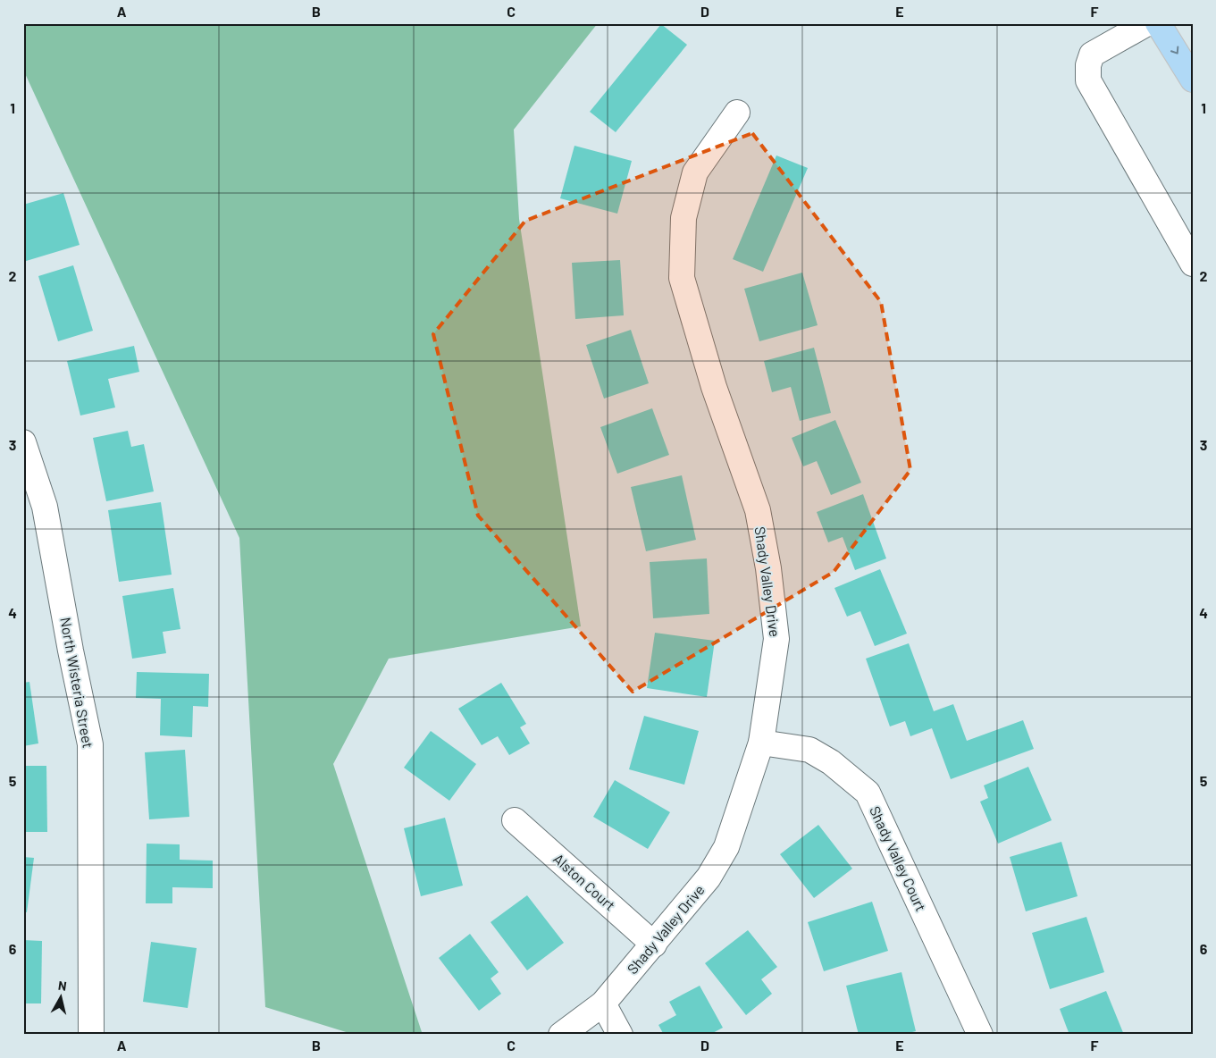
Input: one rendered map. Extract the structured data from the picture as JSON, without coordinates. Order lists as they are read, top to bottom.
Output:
{
  "streets": {
    "street": [
      "Shady Valley Drive",
      "North Wisteria Street",
      "Shady Valley Court",
      "Alston Court"
    ]
  },
  "crossings": [
    ["Shady Valley Drive", "Shady Valley Court"],
    ["Shady Valley Drive", "Alston Court"]
  ],
  "north": "top",
  "grid": {
    "columns": [
      "A",
      "B",
      "C",
      "D",
      "E",
      "F"
    ],
    "rows": [
      "1",
      "2",
      "3",
      "4",
      "5",
      "6"
    ]
  }
}
